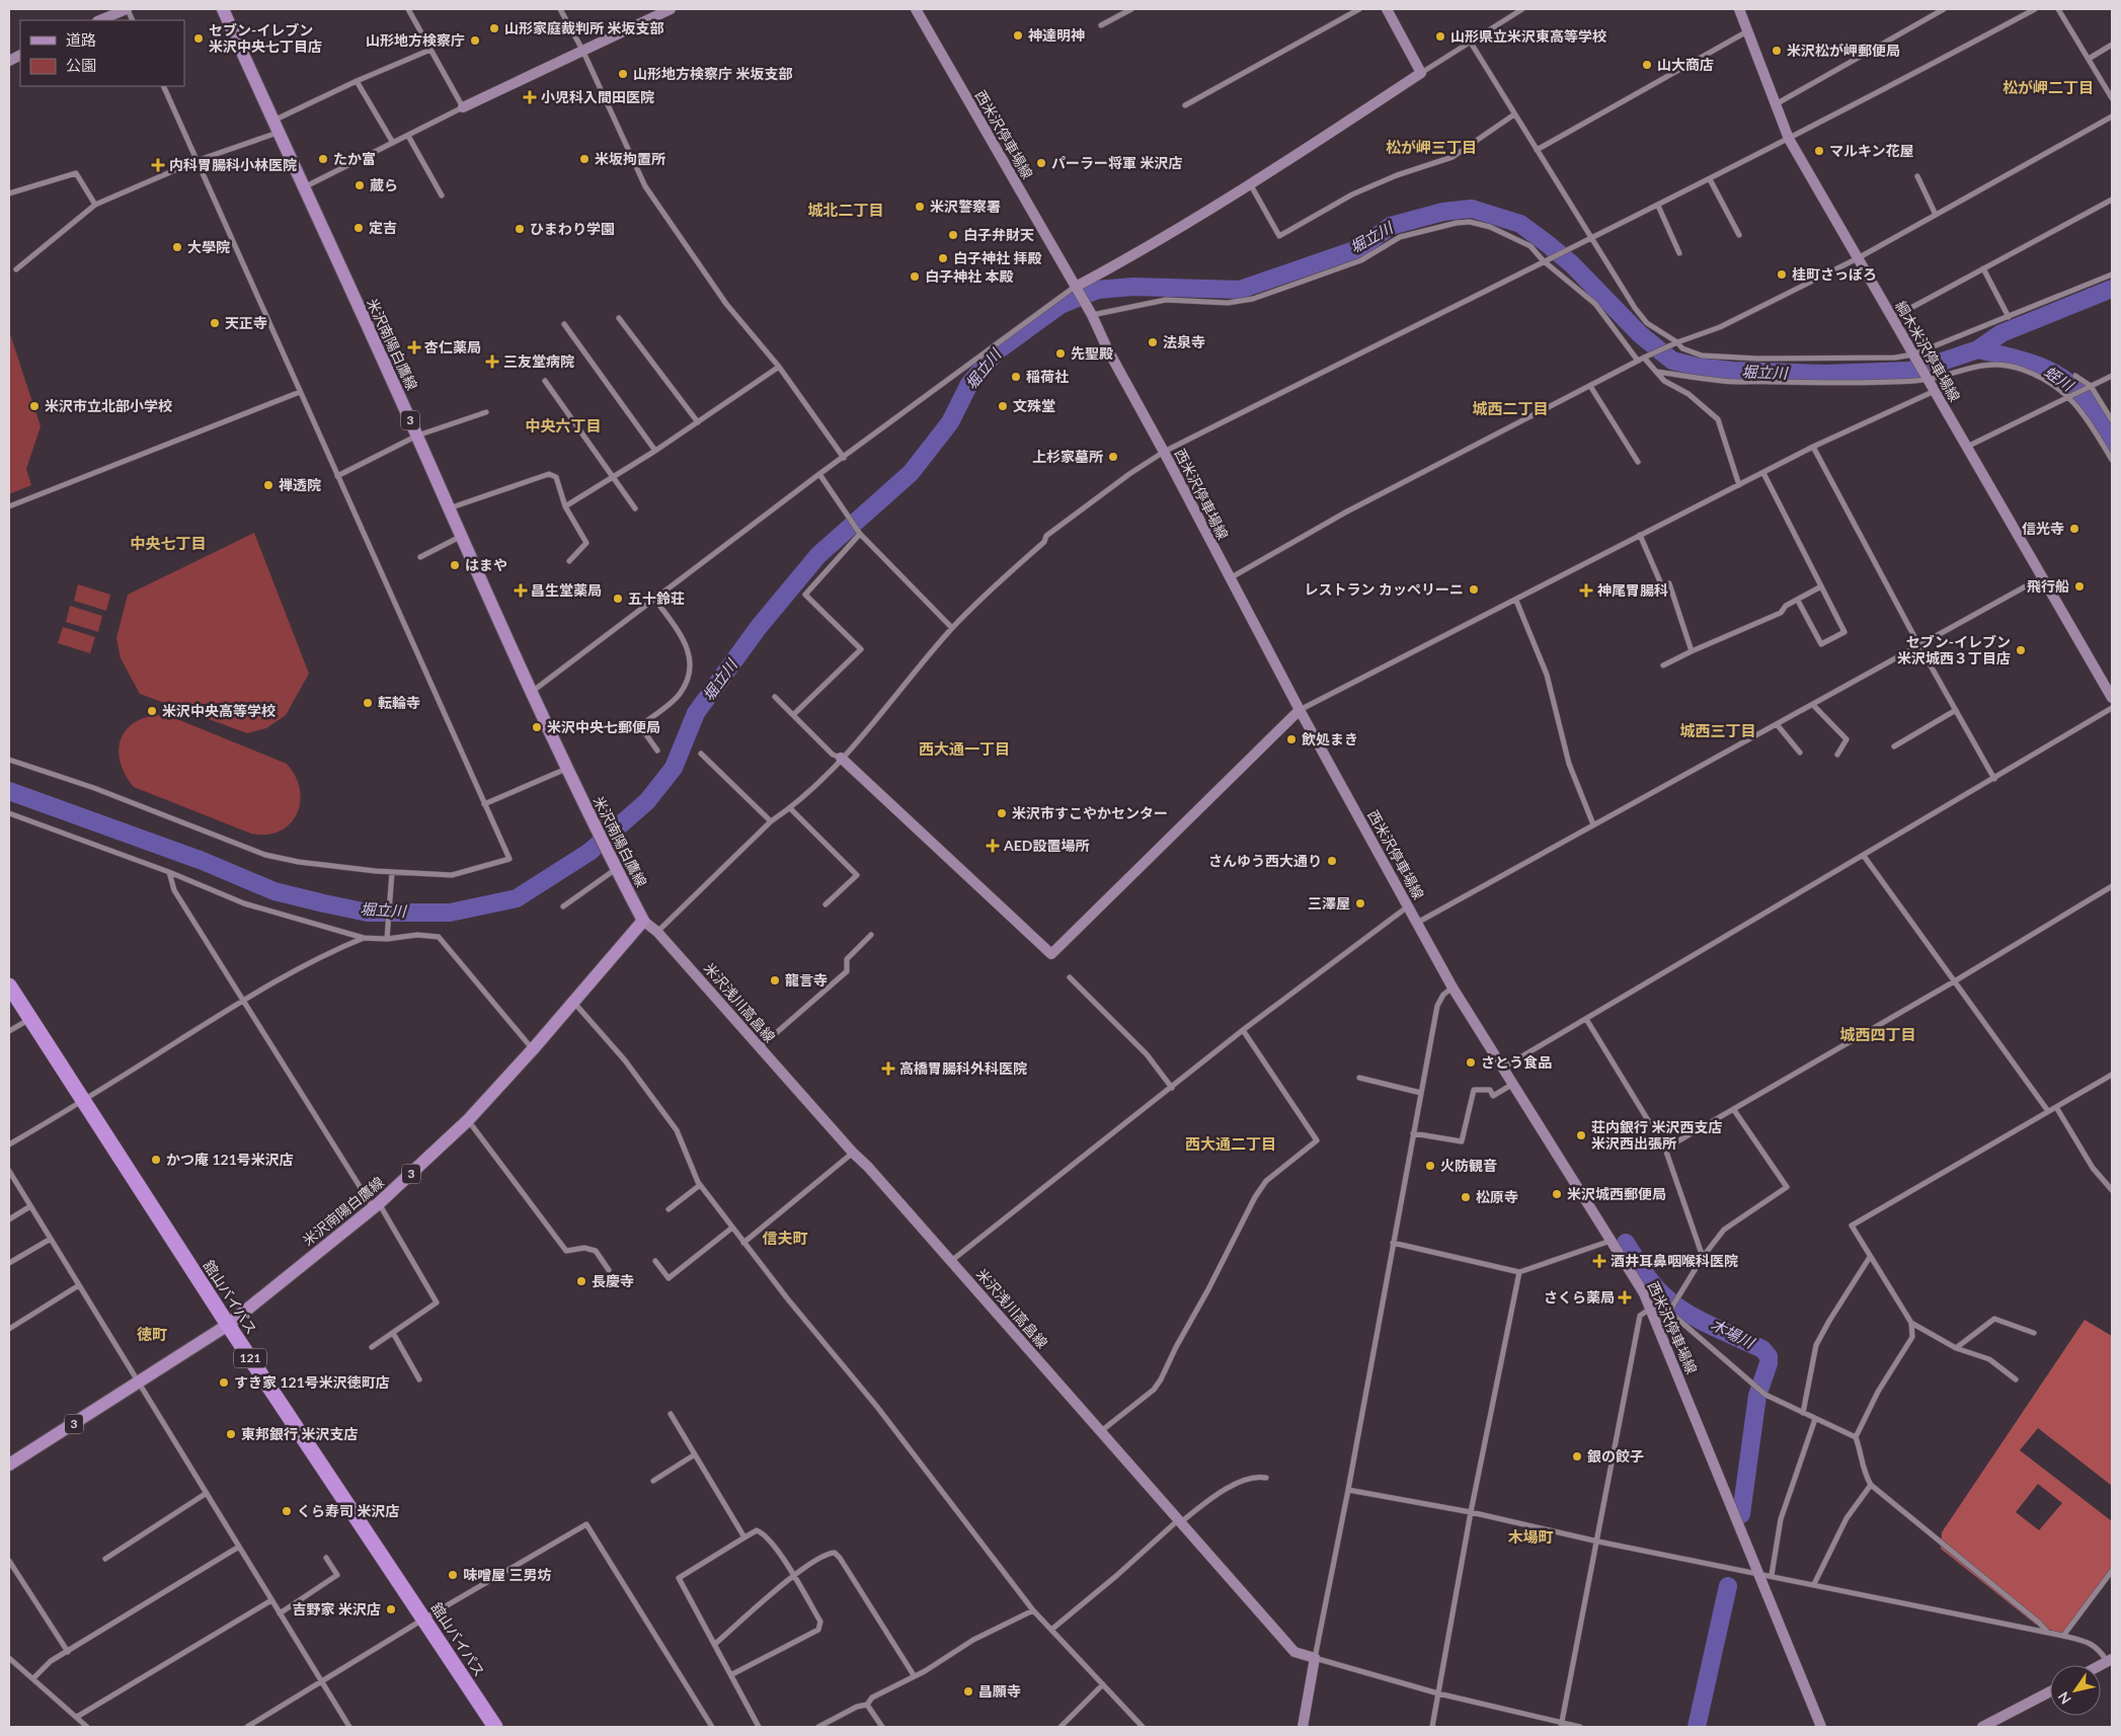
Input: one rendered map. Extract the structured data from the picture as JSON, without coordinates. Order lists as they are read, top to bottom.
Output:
{
  "streets": {
    "highway": ["舘山バイパス", "121"],
    "main road": [
      "西米沢停車場線",
      "米沢南陽白鷹線",
      "綱木米沢停車場線",
      "3",
      "米沢浅川高畠線"
    ]
  },
  "crossings": [
    ["米沢南陽白鷹線", "米沢浅川高畠線"],
    ["米沢南陽白鷹線", "舘山バイパス"]
  ],
  "districts": [
    "松が岬二丁目",
    "松が岬三丁目",
    "城北二丁目",
    "城西二丁目",
    "中央六丁目",
    "中央七丁目",
    "城西三丁目",
    "西大通一丁目",
    "城西四丁目",
    "西大通二丁目",
    "信夫町",
    "徳町",
    "木場町"
  ],
  "water": ["堀立川", "蛭川", "木場川"],
  "places": {
    "other": [
      "山形家庭裁判所 米坂支部",
      "神達明神",
      "山形県立米沢東高等学校",
      "セブン-イレブン 米沢中央七丁目店",
      "山形地方検察庁",
      "米沢松が岬郵便局",
      "山大商店",
      "山形地方検察庁 米坂支部",
      "マルキン花屋",
      "たか富",
      "米坂拘置所",
      "パーラー将軍 米沢店",
      "蔵ら",
      "米沢警察署",
      "定吉",
      "ひまわり学園",
      "白子弁財天",
      "大學院",
      "白子神社 拝殿",
      "桂町さっぽろ",
      "白子神社 本殿",
      "天正寺",
      "法泉寺",
      "先聖殿",
      "稲荷社",
      "米沢市立北部小学校",
      "文殊堂",
      "上杉家墓所",
      "禅透院",
      "信光寺",
      "はまや",
      "飛行船",
      "レストラン カッペリーニ",
      "五十鈴荘",
      "セブン-イレブン 米沢城西３丁目店",
      "転輪寺",
      "米沢中央高等学校",
      "米沢中央七郵便局",
      "飲処まき",
      "米沢市すこやかセンター",
      "さんゆう西大通り",
      "三澤屋",
      "龍言寺",
      "さとう食品",
      "荘内銀行 米沢西支店 米沢西出張所",
      "かつ庵 121号米沢店",
      "火防観音",
      "米沢城西郵便局",
      "松原寺",
      "長慶寺",
      "すき家 121号米沢徳町店",
      "東邦銀行 米沢支店",
      "銀の餃子",
      "くら寿司 米沢店",
      "味噌屋 三男坊",
      "吉野家 米沢店",
      "昌願寺"
    ],
    "health": [
      "小児科入間田医院",
      "内科胃腸科小林医院",
      "杏仁薬局",
      "三友堂病院",
      "昌生堂薬局",
      "神尾胃腸科",
      "AED設置場所",
      "高橋胃腸科外科医院",
      "酒井耳鼻咽喉科医院",
      "さくら薬局"
    ]
  },
  "legend": ["道路", "公園"],
  "north": "bottom left"
}
